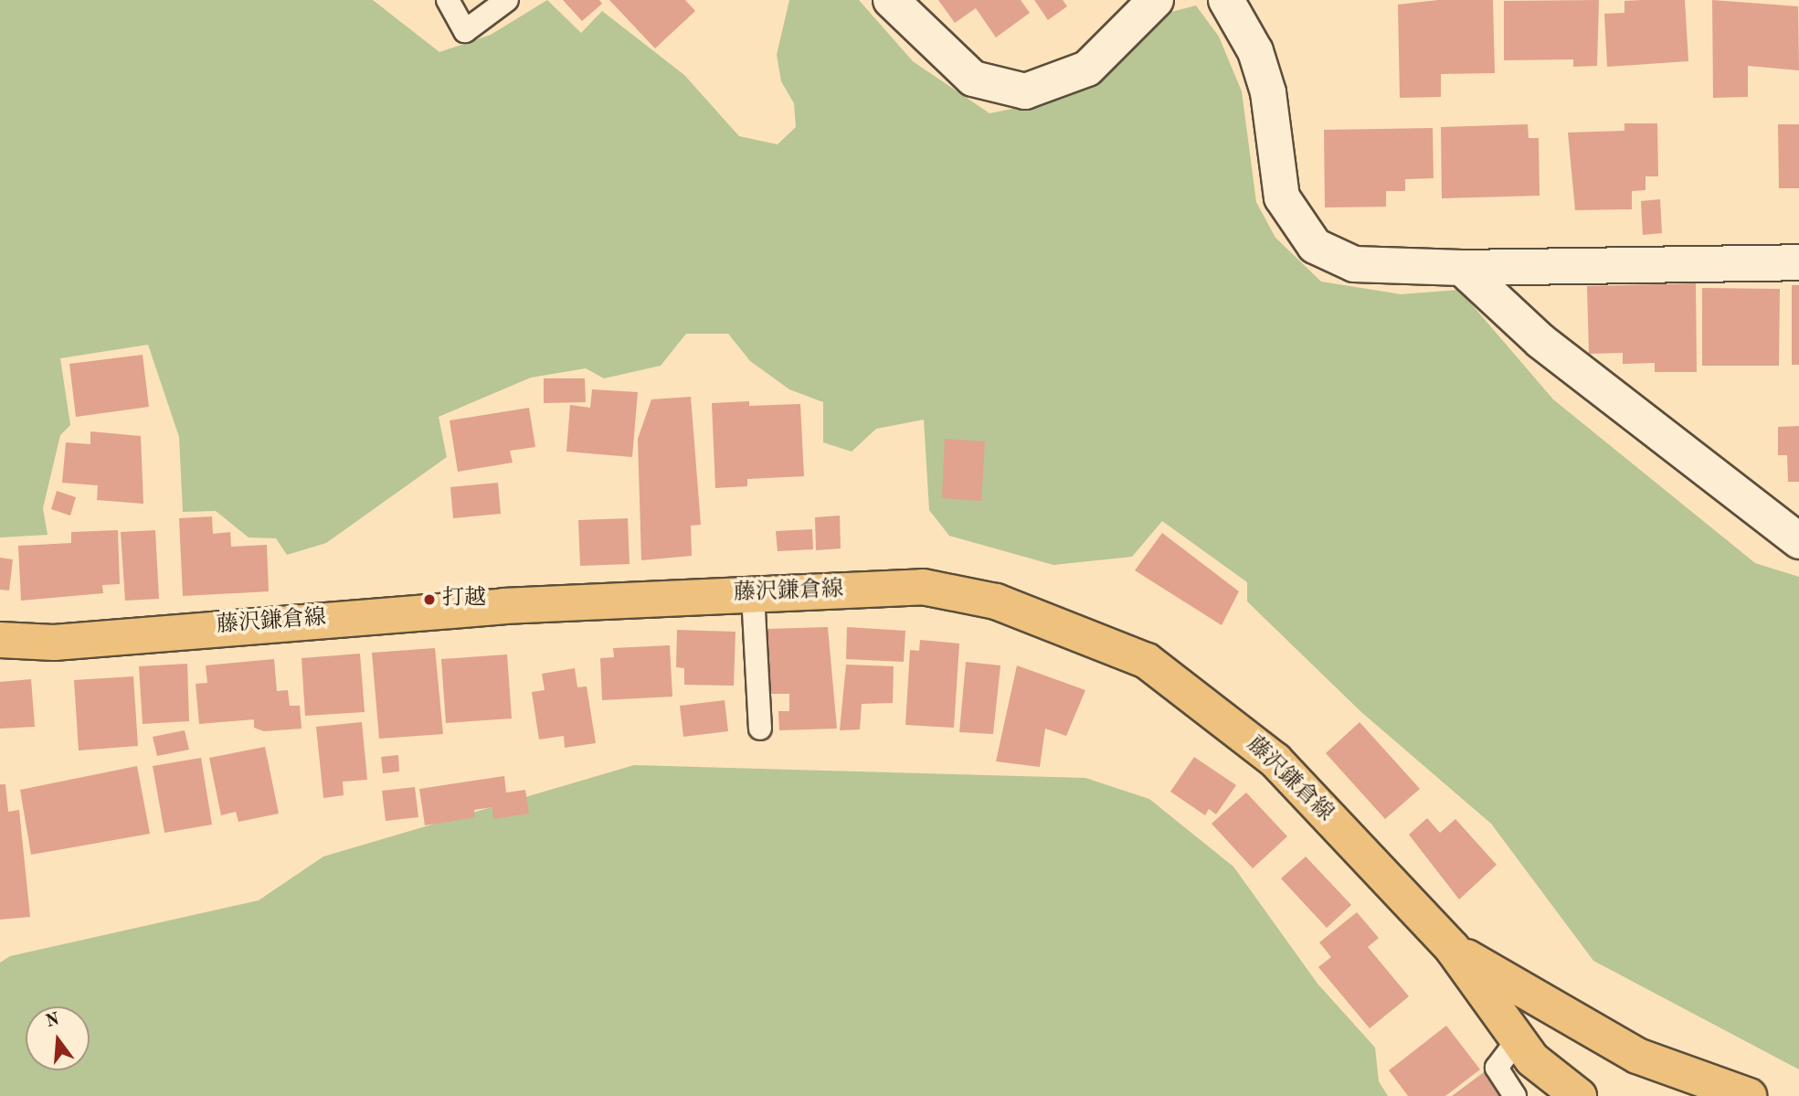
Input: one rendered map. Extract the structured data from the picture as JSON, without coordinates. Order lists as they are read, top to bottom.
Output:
{
  "streets": {
    "main road": ["藤沢鎌倉線"]
  },
  "places": ["打越"],
  "north": "top"
}
